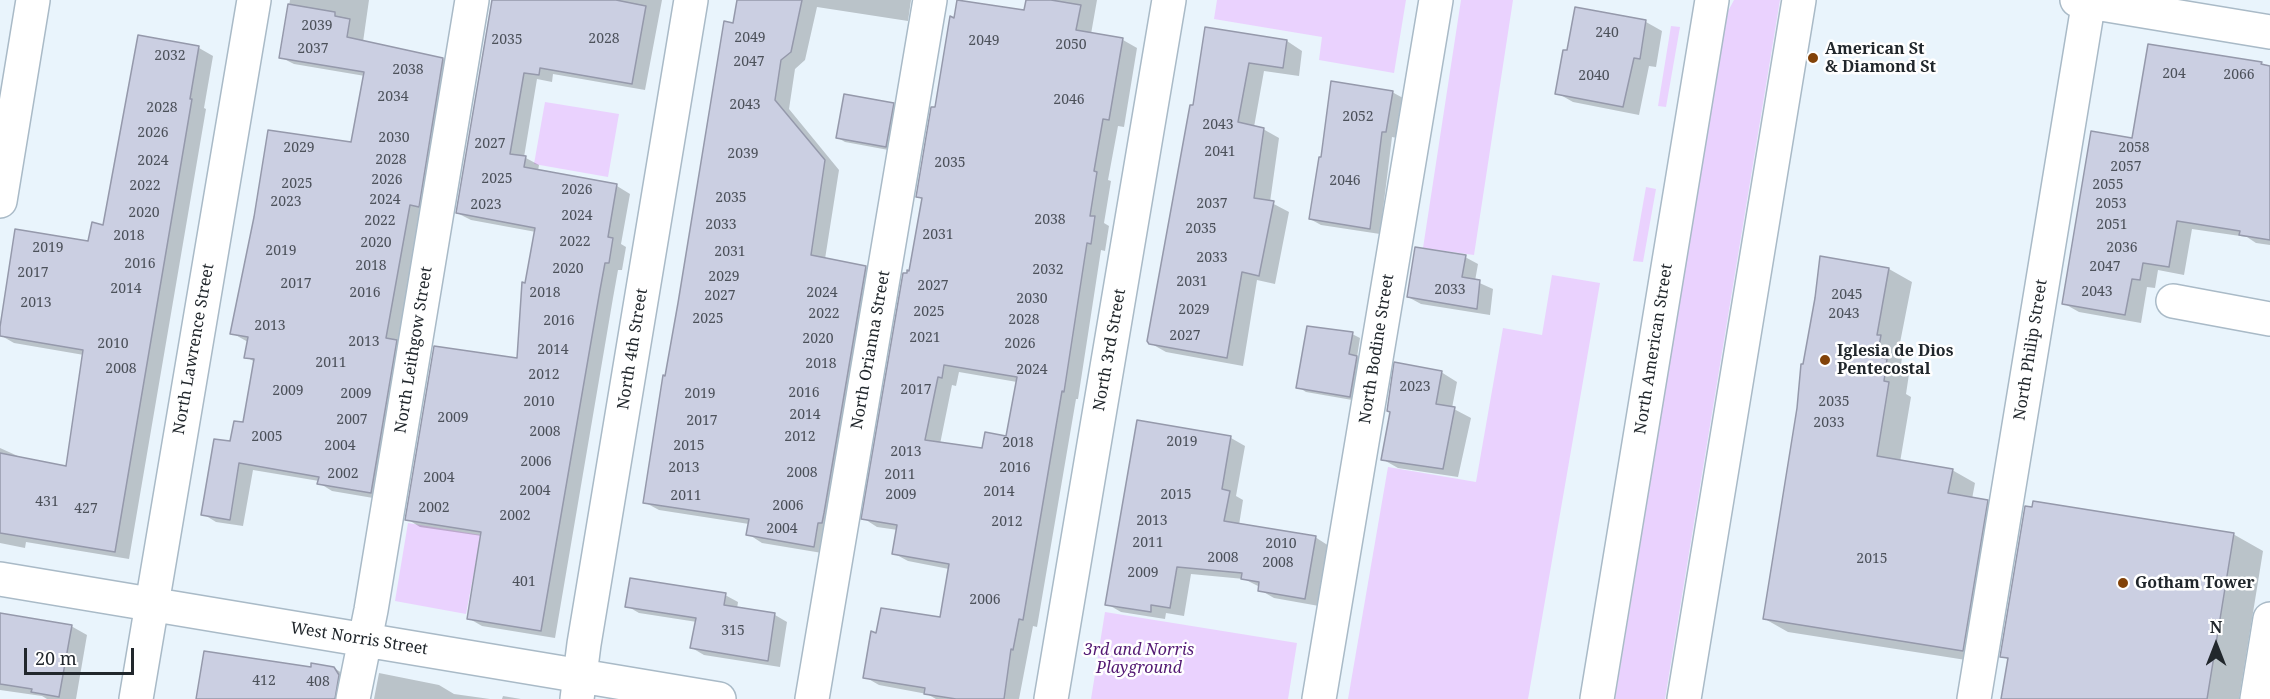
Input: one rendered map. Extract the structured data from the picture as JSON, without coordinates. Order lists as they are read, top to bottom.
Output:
{
  "streets": {
    "street": [
      "North Lawrence Street",
      "North 4th Street",
      "North Bodine Street",
      "North American Street",
      "North Leithgow Street",
      "North Orianna Street",
      "North 3rd Street",
      "North Philip Street",
      "West Norris Street"
    ]
  },
  "crossings": [
    ["North Lawrence Street", "West Norris Street"],
    ["North 4th Street", "West Norris Street"],
    ["North Leithgow Street", "West Norris Street"]
  ],
  "parks": ["3rd and Norris Playground"],
  "places": ["American St & Diamond St", "Iglesia de Dios Pentecostal", "Gotham Tower"],
  "house_numbers": [
    "2039",
    "240",
    "2049",
    "2028",
    "2035",
    "2049",
    "2050",
    "2037",
    "2032",
    "2047",
    "2038",
    "204",
    "2066",
    "2040",
    "2034",
    "2046",
    "2043",
    "2028",
    "2052",
    "2043",
    "2026",
    "2030",
    "2027",
    "2029",
    "2058",
    "2041",
    "2039",
    "2028",
    "2024",
    "2035",
    "2057",
    "2025",
    "2026",
    "2046",
    "2025",
    "2055",
    "2022",
    "2026",
    "2035",
    "2024",
    "2023",
    "2037",
    "2053",
    "2023",
    "2020",
    "2024",
    "2038",
    "2022",
    "2033",
    "2051",
    "2035",
    "2031",
    "2018",
    "2022",
    "2020",
    "2019",
    "2036",
    "2019",
    "2031",
    "2033",
    "2016",
    "2018",
    "2047",
    "2020",
    "2032",
    "2017",
    "2029",
    "2031",
    "2017",
    "2027",
    "2014",
    "2033",
    "2043",
    "2016",
    "2018",
    "2024",
    "2045",
    "2027",
    "2030",
    "2013",
    "2029",
    "2025",
    "2022",
    "2043",
    "2025",
    "2028",
    "2016",
    "2013",
    "2027",
    "2021",
    "2020",
    "2013",
    "2010",
    "2026",
    "2014",
    "2011",
    "2018",
    "2008",
    "2024",
    "2012",
    "2023",
    "2017",
    "2009",
    "2016",
    "2009",
    "2019",
    "2010",
    "2035",
    "2014",
    "2009",
    "2007",
    "2017",
    "2033",
    "2008",
    "2005",
    "2012",
    "2019",
    "2018",
    "2004",
    "2015",
    "2013",
    "2006",
    "2013",
    "2016",
    "2008",
    "2002",
    "2011",
    "2004",
    "2004",
    "2014",
    "2009",
    "2015",
    "2011",
    "431",
    "2006",
    "2002",
    "427",
    "2002",
    "2013",
    "2012",
    "2004",
    "2011",
    "2010",
    "2008",
    "2015",
    "2008",
    "2009",
    "401",
    "2006",
    "315",
    "412",
    "408"
  ],
  "scale_bar": "20 m",
  "north": "top"
}
